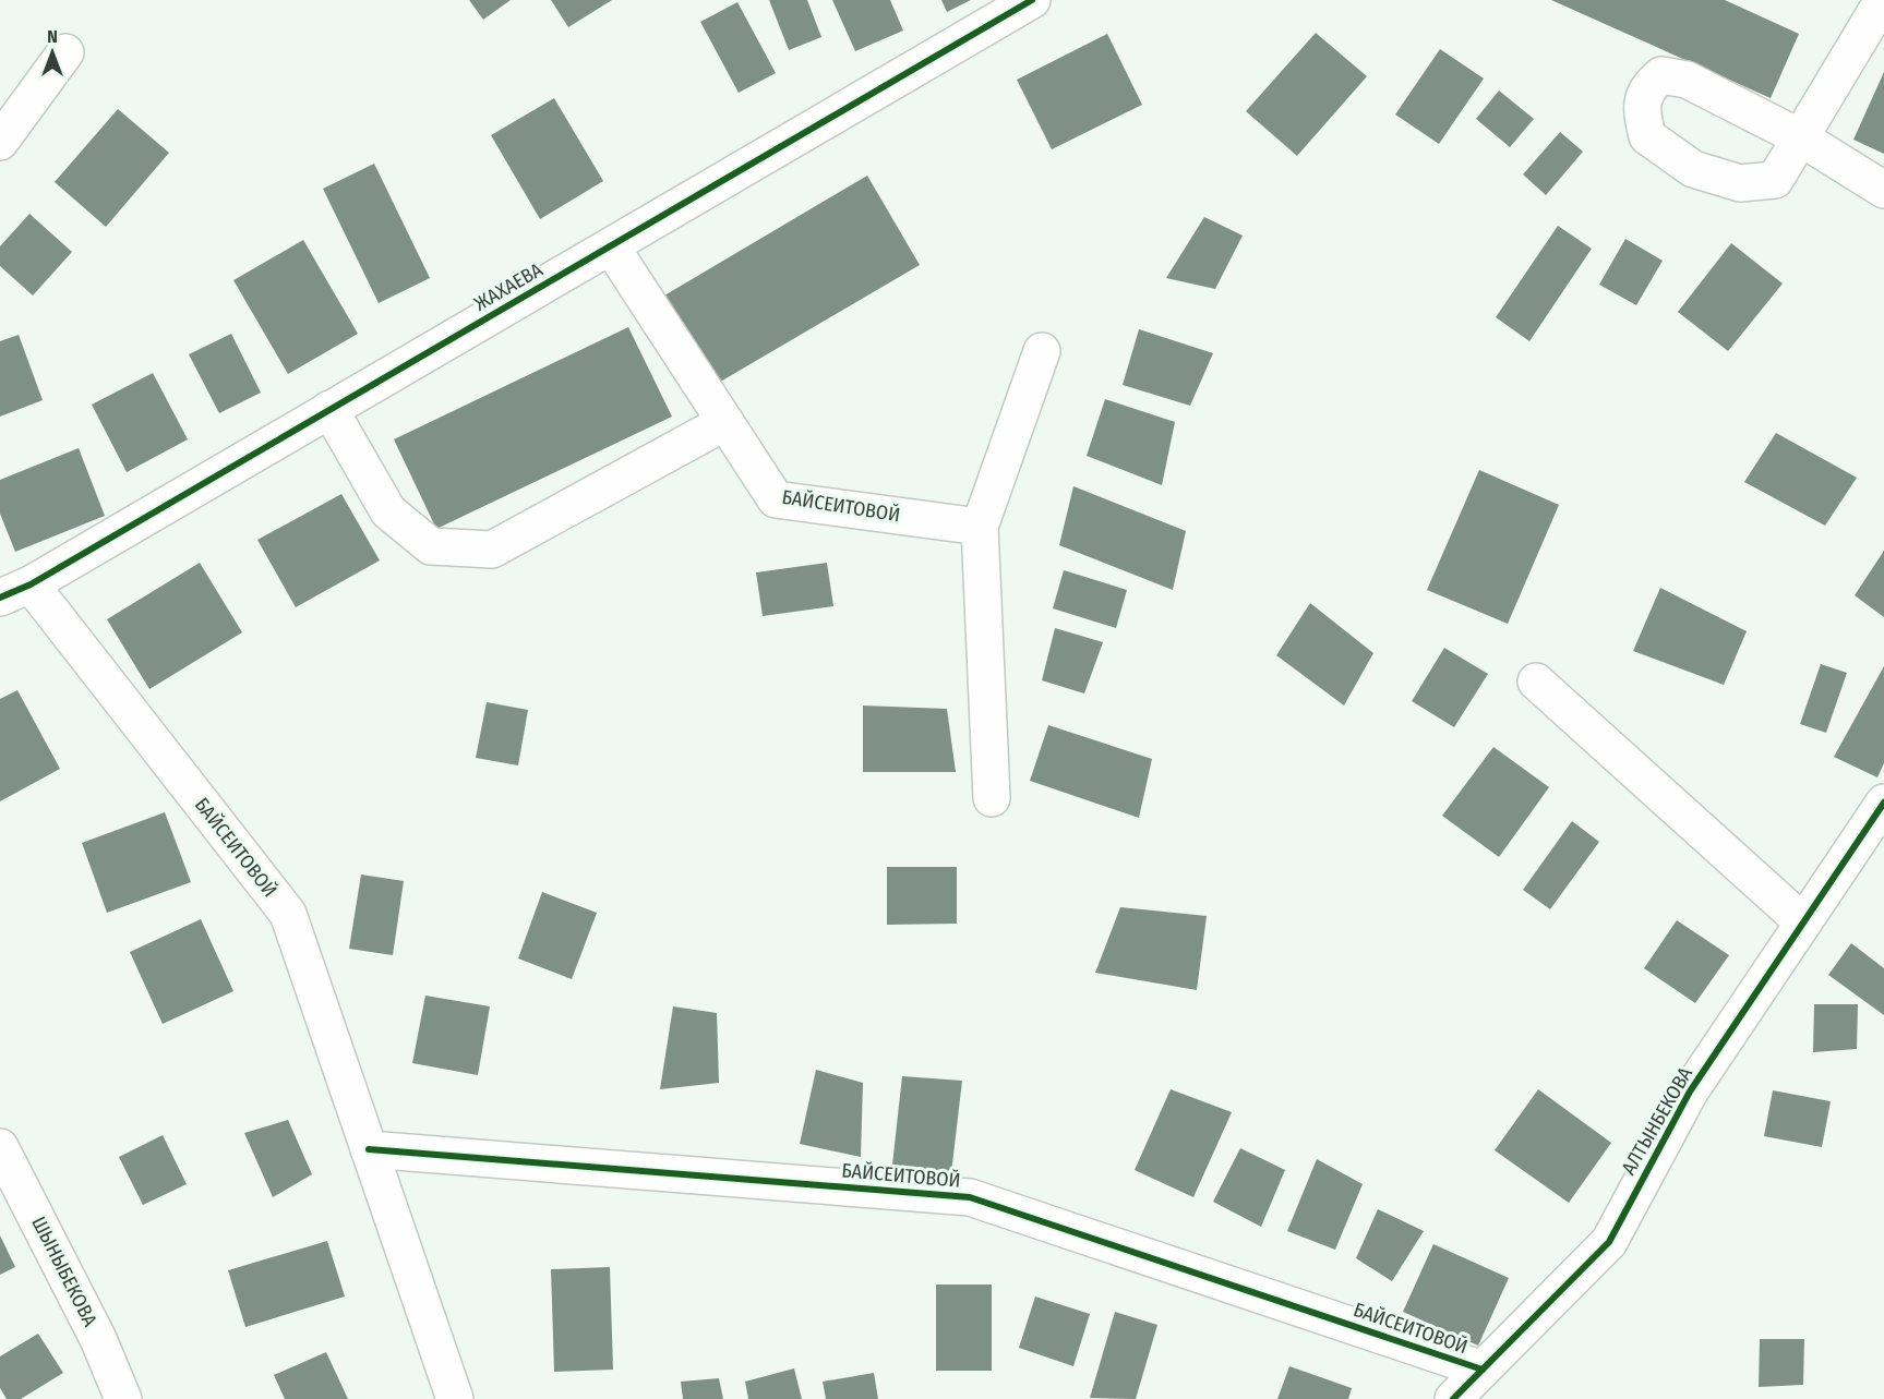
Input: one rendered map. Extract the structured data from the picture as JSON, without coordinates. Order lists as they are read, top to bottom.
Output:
{
  "streets": {
    "street": [
      "ЖАХАЕВА",
      "БАЙСЕИТОВОЙ",
      "АЛТЫНБЕКОВА",
      "ШЫНЫБЕКОВА"
    ]
  },
  "crossings": [
    ["ЖАХАЕВА", "БАЙСЕИТОВОЙ"],
    ["БАЙСЕИТОВОЙ", "АЛТЫНБЕКОВА"]
  ],
  "north": "top"
}
